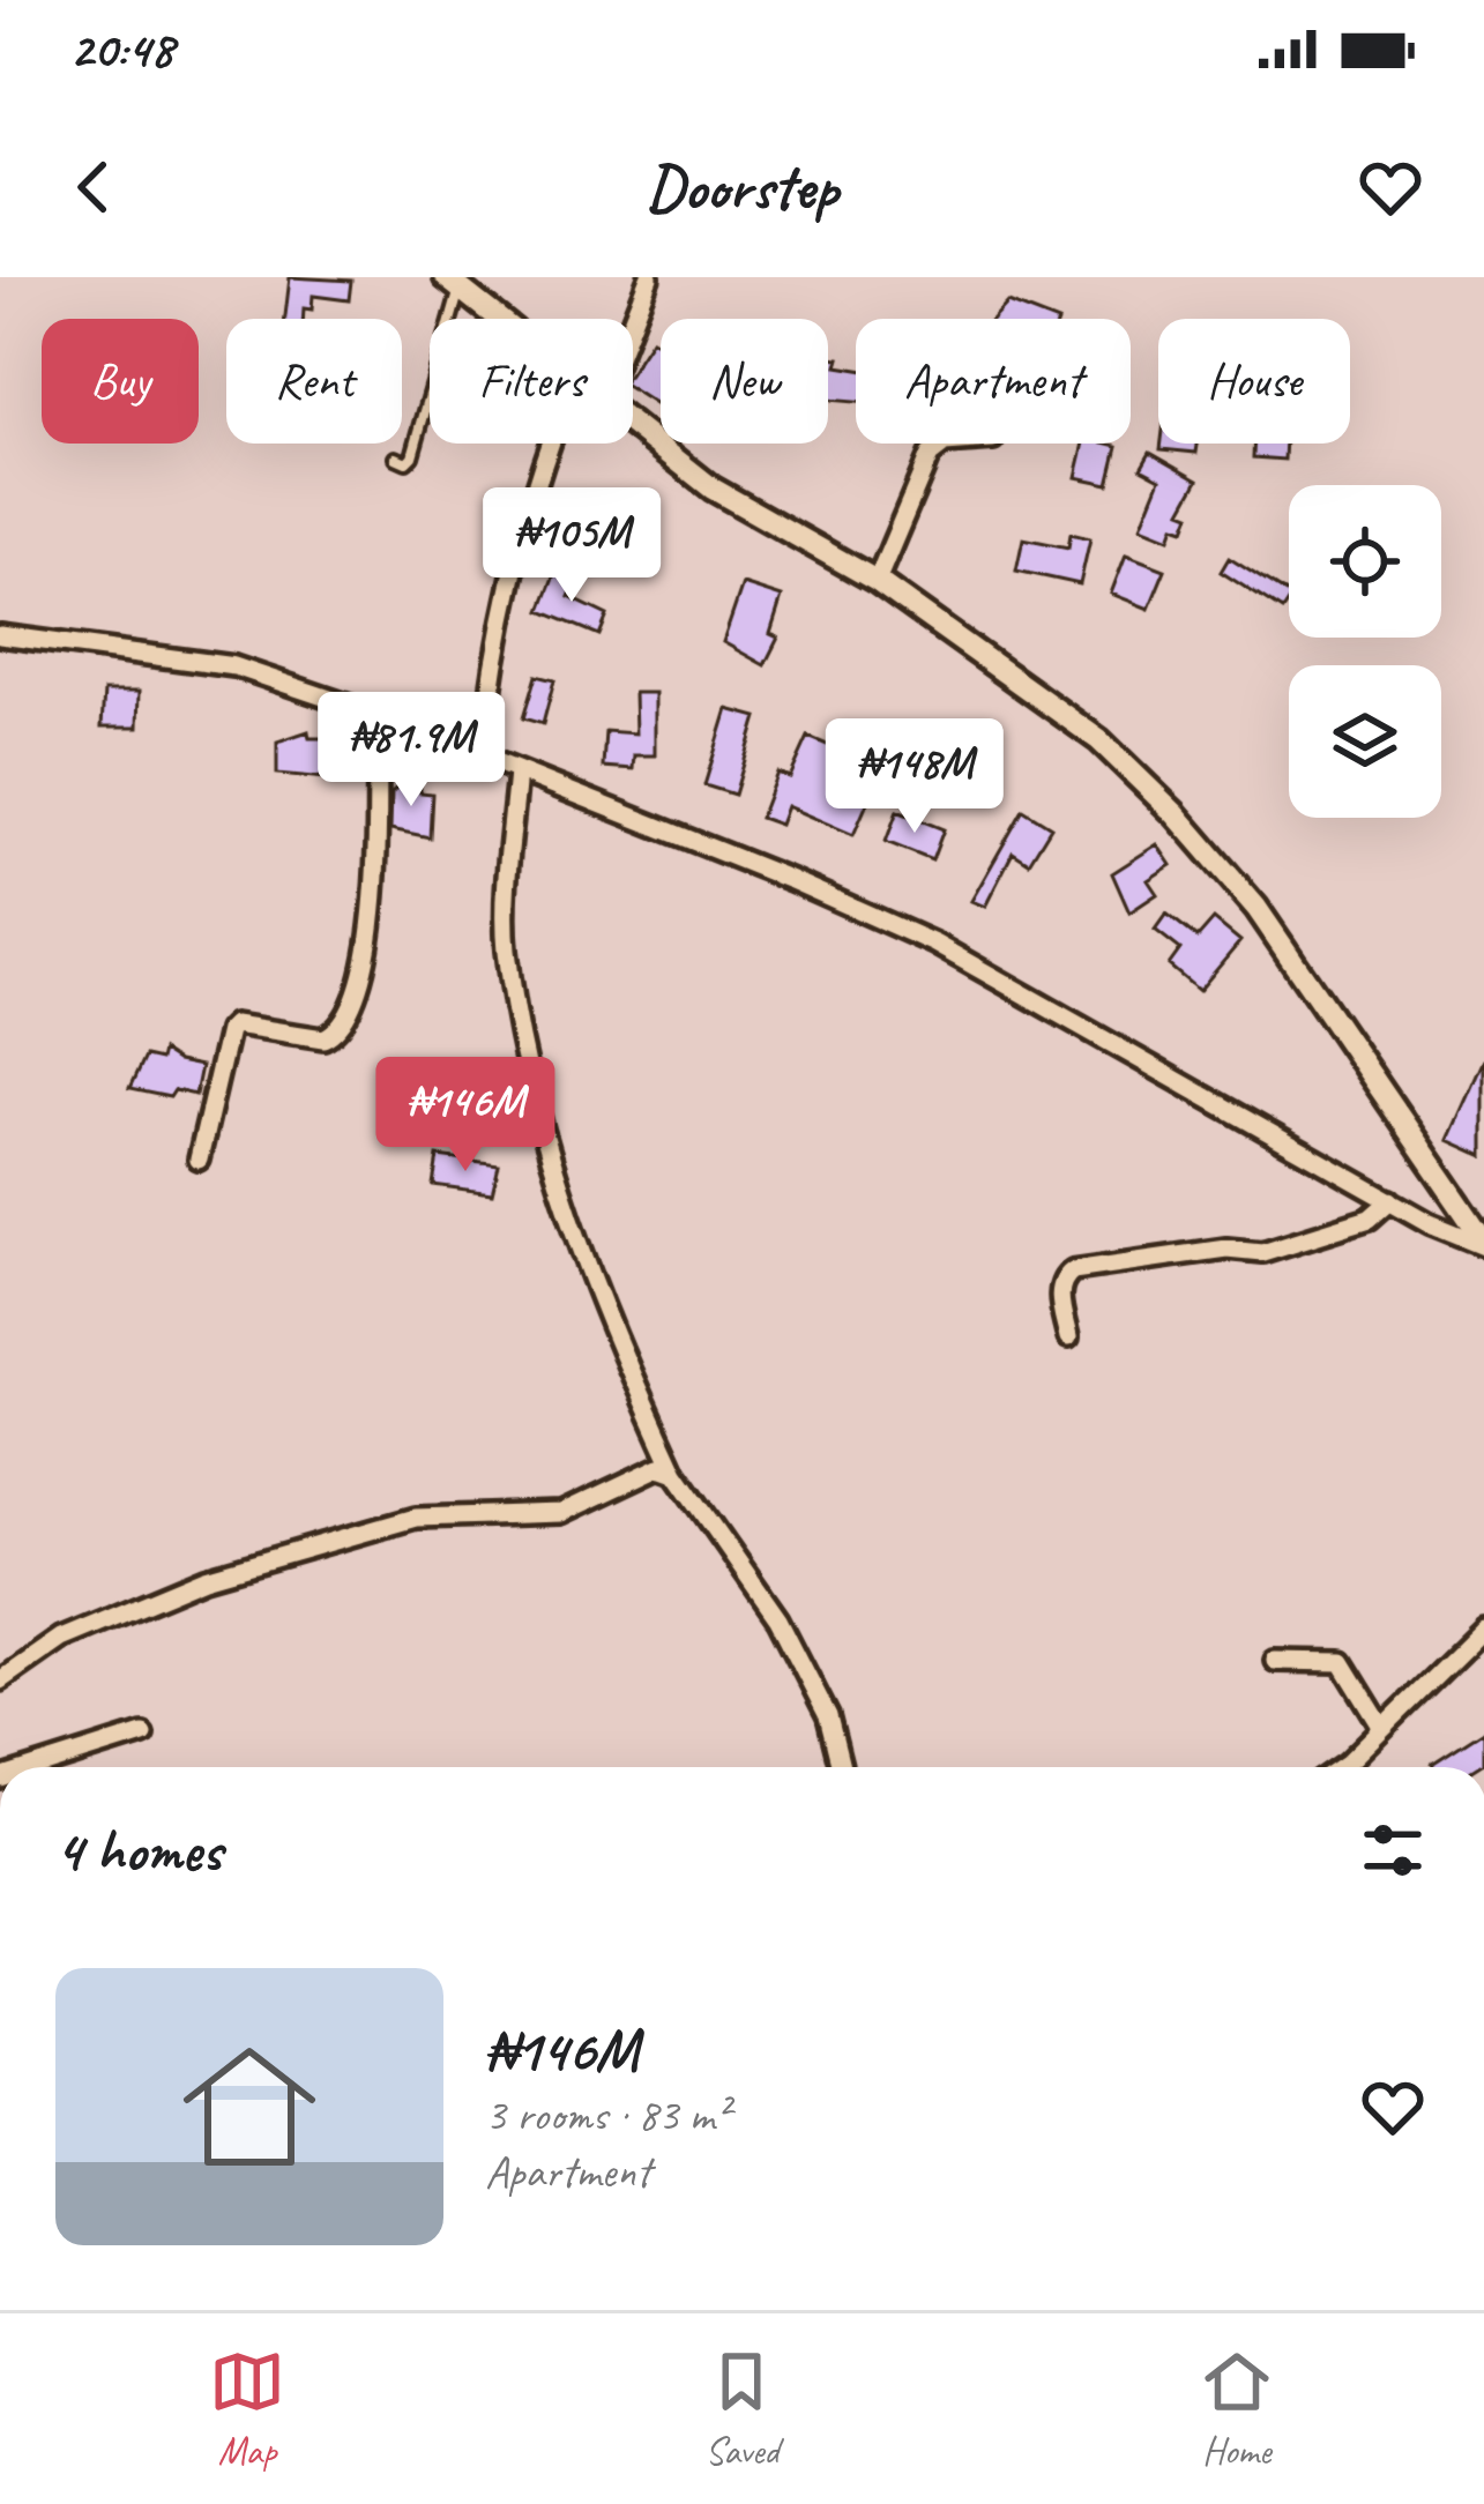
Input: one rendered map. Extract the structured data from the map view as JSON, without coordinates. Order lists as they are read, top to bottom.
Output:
{
  "page": {
    "status": "20:48",
    "header": "Doorstep",
    "chip": [
      "Buy",
      "Rent",
      "Filters",
      "New",
      "Apartment",
      "House"
    ],
    "price": [
      "₦105M",
      "₦81.9M",
      "₦148M",
      "₦146M"
    ],
    "heading": "4 homes",
    "list": [
      {
        "name": "₦146M",
        "note": "3 rooms · 83 m² · Apartment"
      }
    ],
    "tabs": ["Map", "Saved", "Home"]
  }
}
